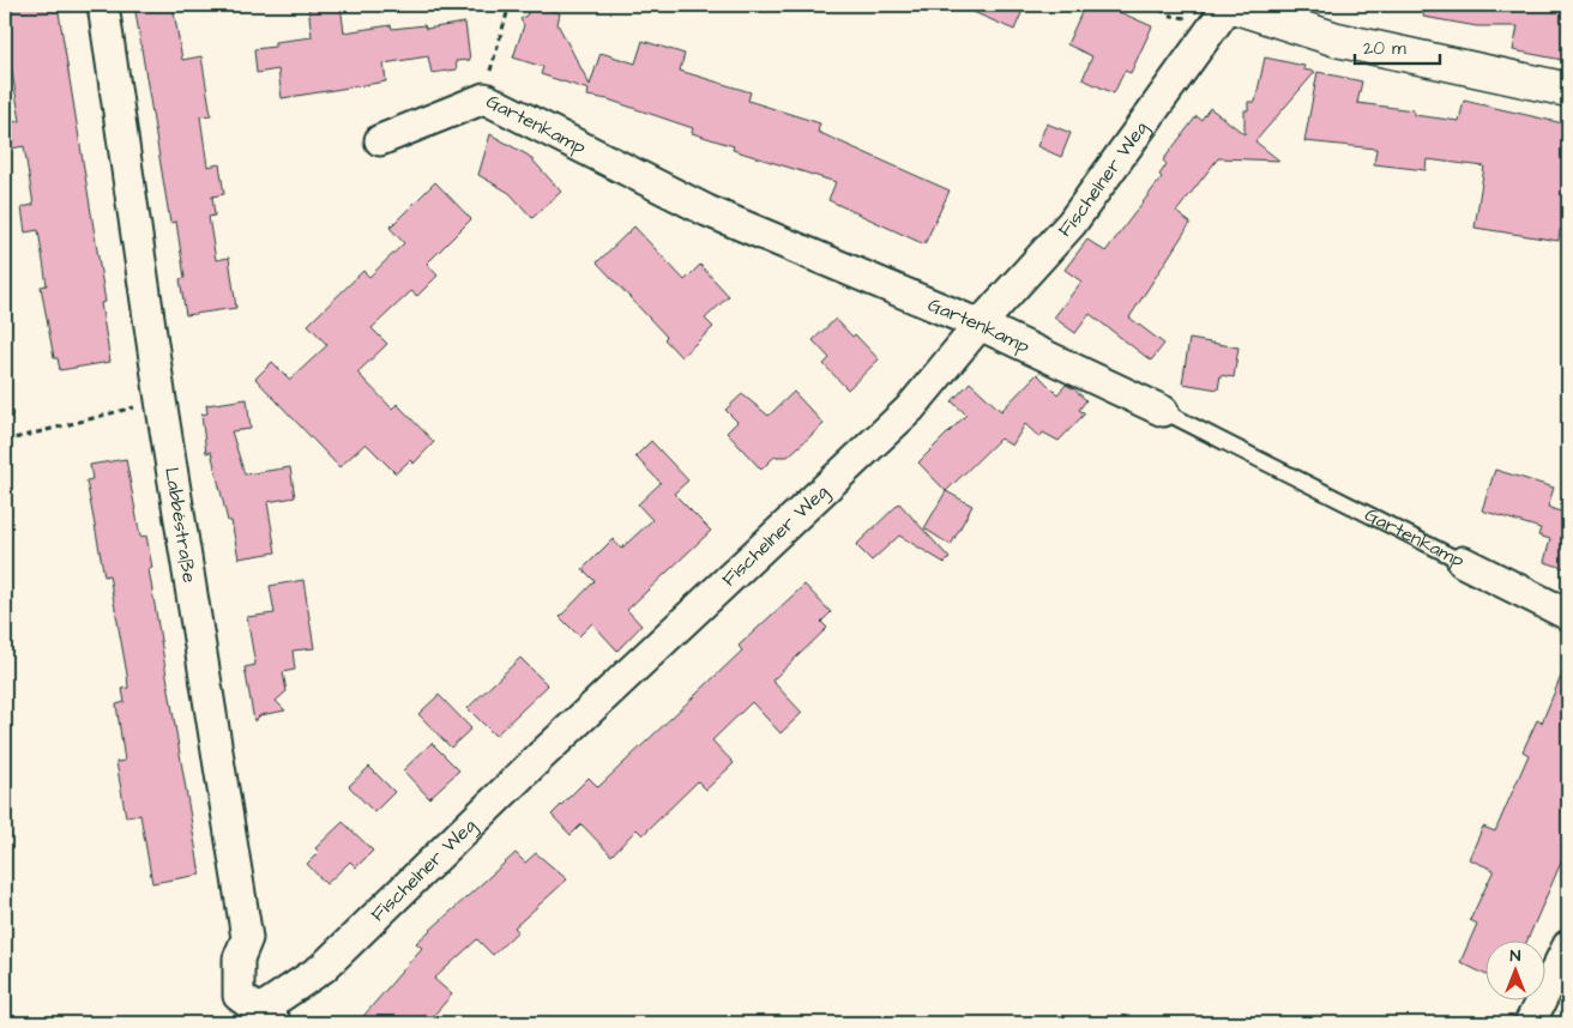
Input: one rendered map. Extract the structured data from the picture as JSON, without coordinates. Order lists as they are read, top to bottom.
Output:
{
  "streets": {
    "street": ["Gartenkamp", "Fischelner Weg", "Labbéstraße"]
  },
  "crossings": [
    ["Gartenkamp", "Fischelner Weg"],
    ["Fischelner Weg", "Labbéstraße"]
  ],
  "scale_bar": "20 m",
  "north": "top"
}
